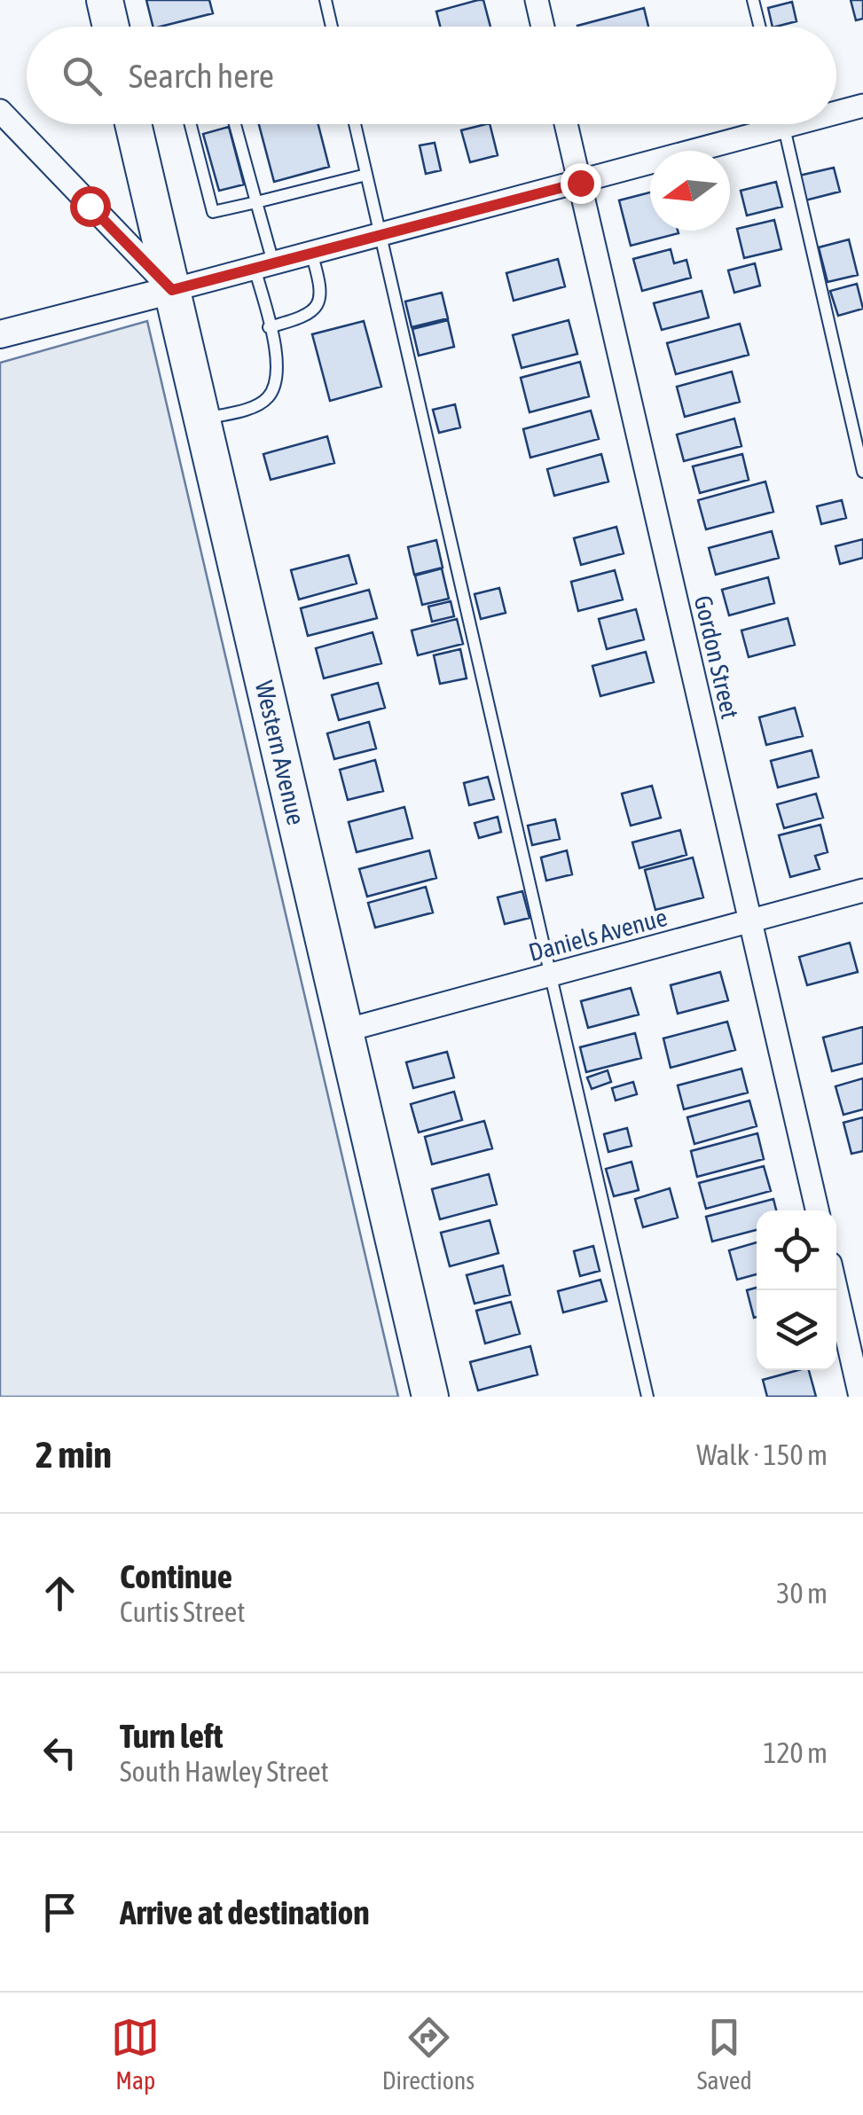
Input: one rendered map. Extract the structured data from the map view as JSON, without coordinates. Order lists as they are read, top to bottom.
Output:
{
  "streets": {
    "main road": ["Western Avenue"],
    "street": ["Gordon Street", "Daniels Avenue"]
  },
  "crossings": [
    ["Gordon Street", "Daniels Avenue"],
    ["Western Avenue", "Daniels Avenue"]
  ],
  "north": "left",
  "page": {
    "search": "Search here",
    "heading": ["2 min", "Walk · 150 m"],
    "list": [
      ["Continue", "Curtis Street", "30 m"],
      ["Turn left", "South Hawley Street", "120 m"],
      "Arrive at destination"
    ],
    "nav": ["Map", "Directions", "Saved"]
  }
}
